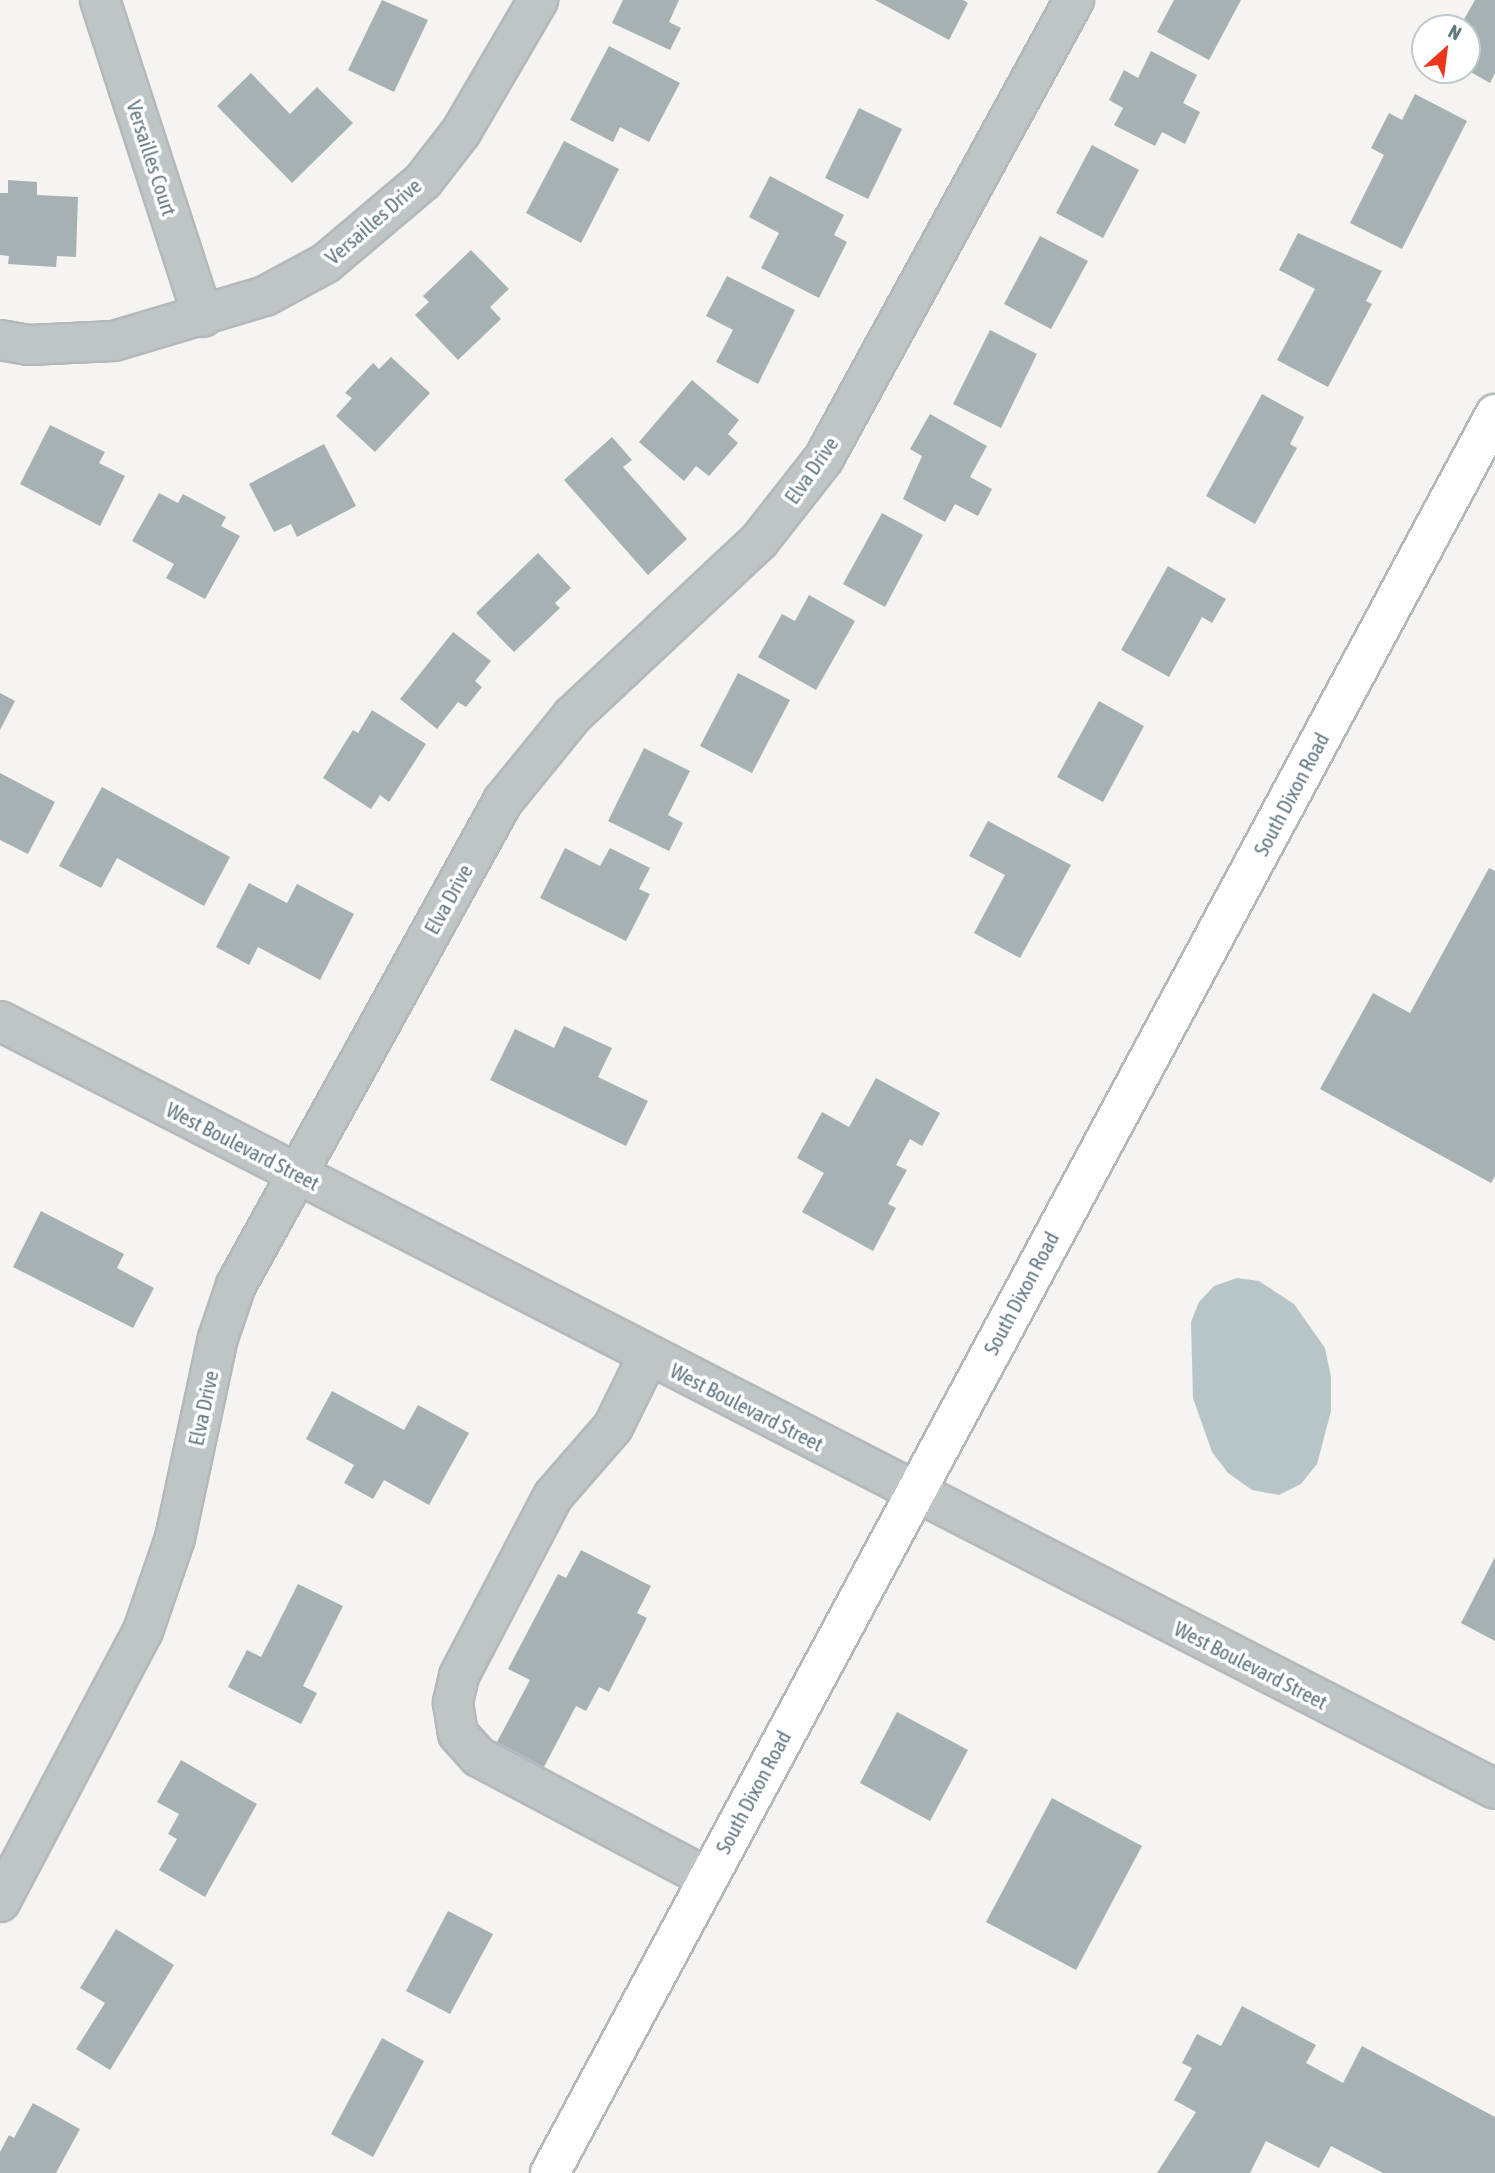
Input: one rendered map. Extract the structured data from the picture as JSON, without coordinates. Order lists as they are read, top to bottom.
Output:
{
  "streets": {
    "main road": ["South Dixon Road"],
    "street": [
      "Versailles Court",
      "Versailles Drive",
      "Elva Drive",
      "West Boulevard Street"
    ]
  },
  "crossings": [
    ["Versailles Court", "Versailles Drive"],
    ["Elva Drive", "West Boulevard Street"],
    ["South Dixon Road", "West Boulevard Street"]
  ],
  "north": "top right"
}
